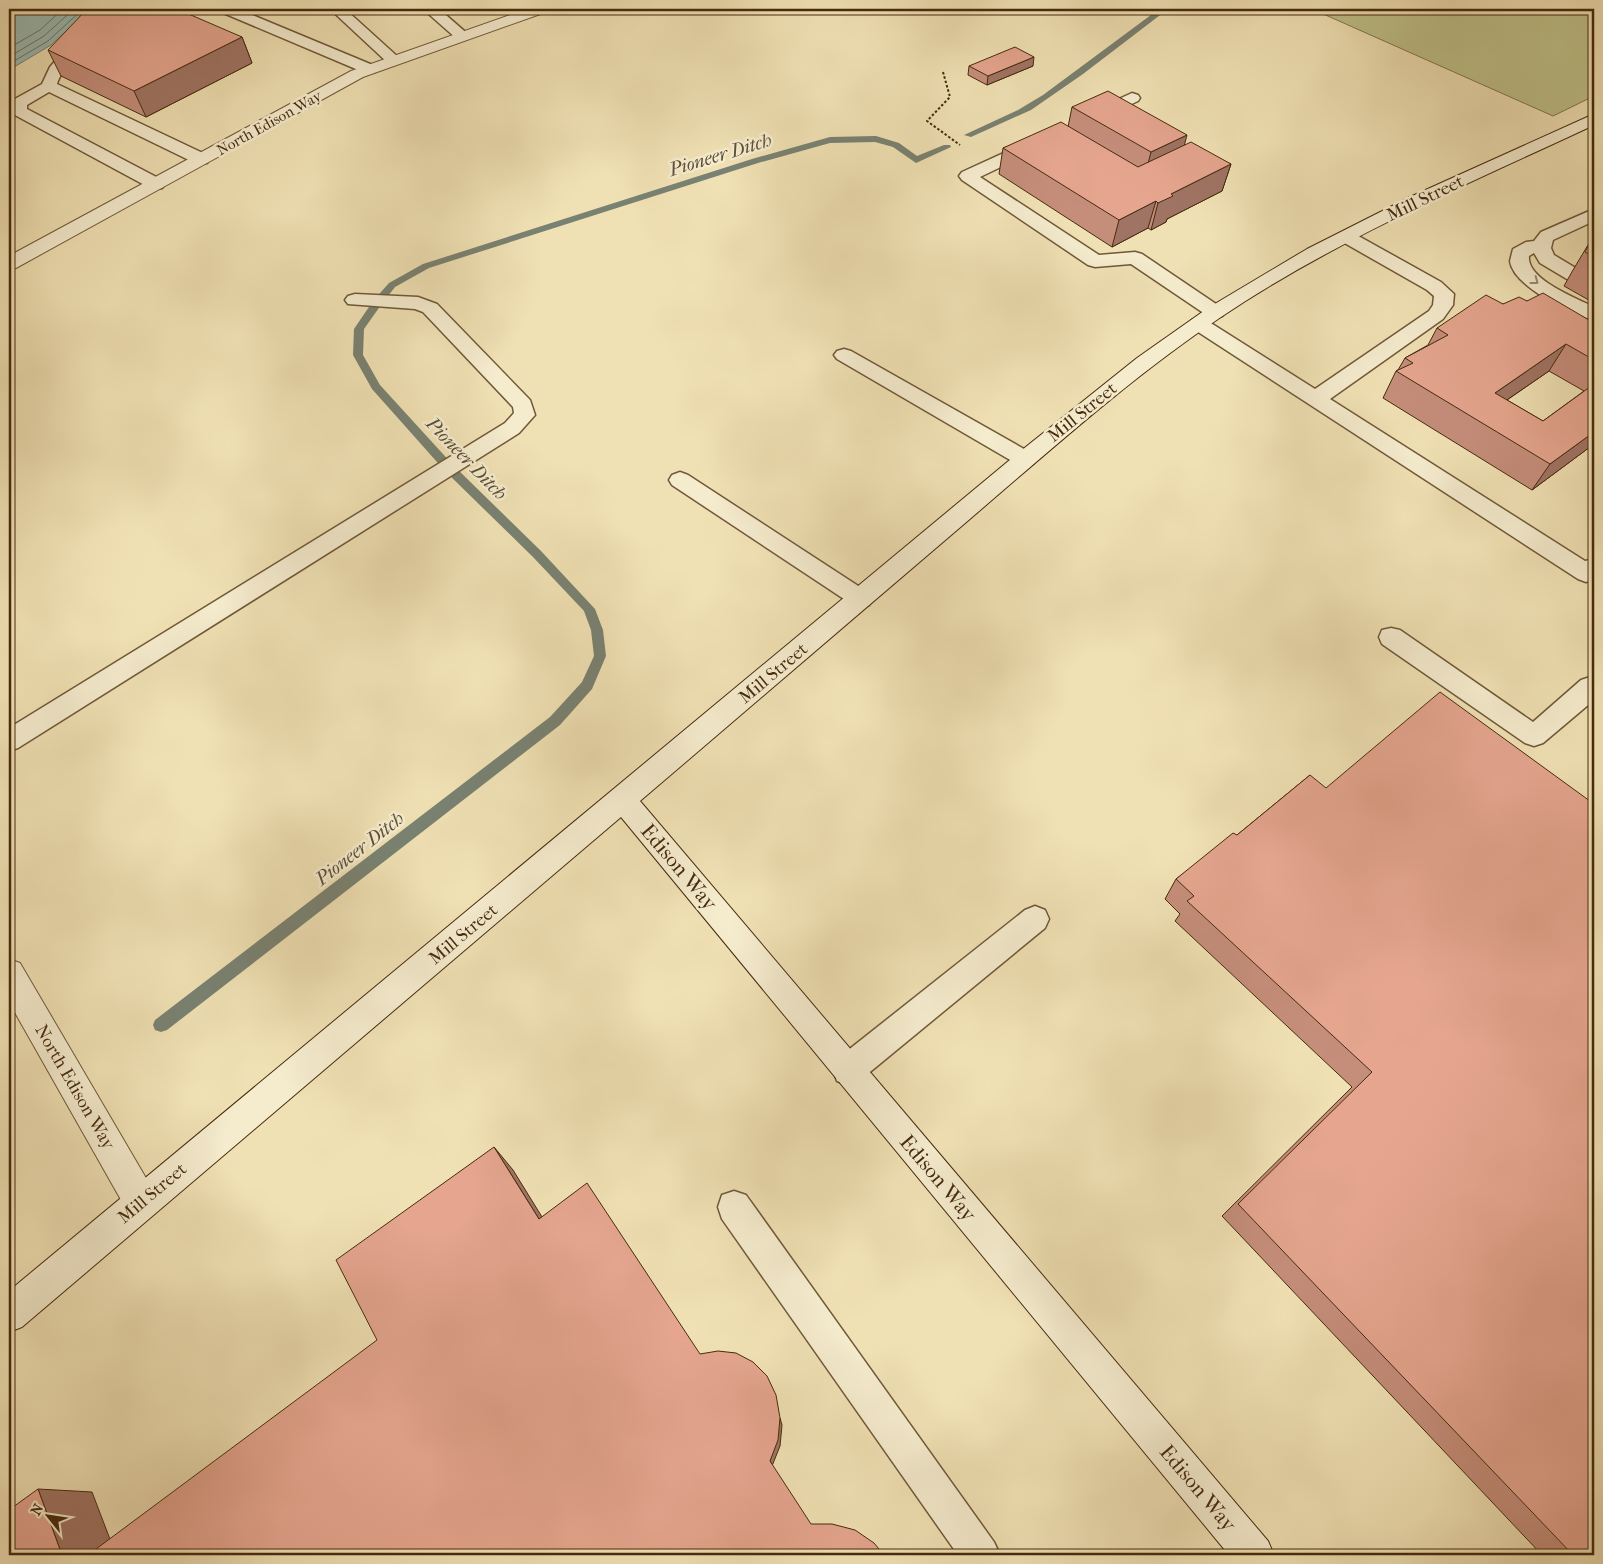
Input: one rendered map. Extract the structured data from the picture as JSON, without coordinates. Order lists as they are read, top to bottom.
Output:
{
  "streets": {
    "main road": ["North Edison Way", "Mill Street", "Edison Way"]
  },
  "crossings": [
    ["North Edison Way", "Mill Street"],
    ["Mill Street", "Edison Way"]
  ],
  "water": ["Pioneer Ditch"],
  "north": "top left"
}
